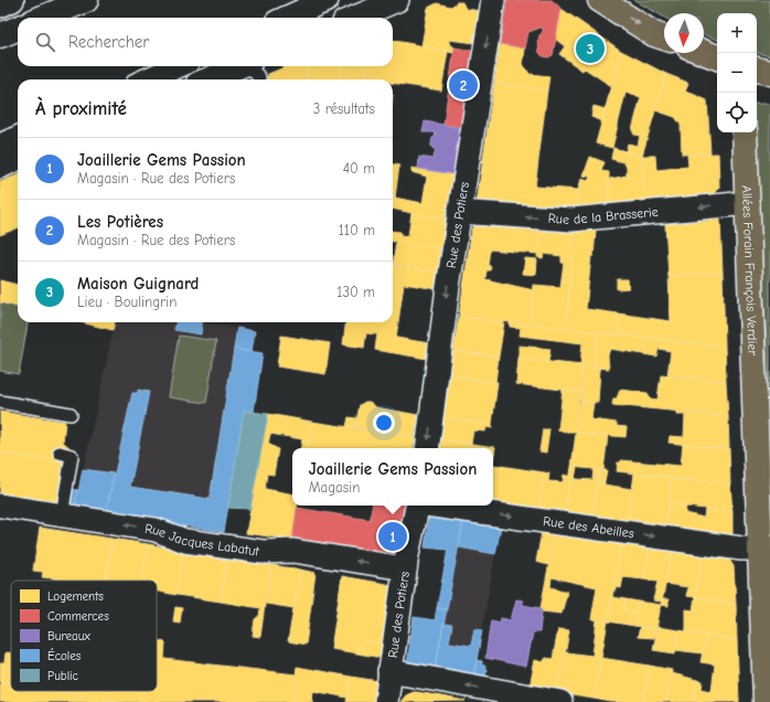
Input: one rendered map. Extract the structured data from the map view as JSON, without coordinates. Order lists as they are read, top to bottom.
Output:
{
  "streets": {
    "main road": ["Allées Forain François Verdier"],
    "street": [
      "Rue de la Brasserie",
      "Rue des Potiers",
      "Rue des Abeilles",
      "Rue Jacques Labatut"
    ]
  },
  "crossings": [
    ["Rue de la Brasserie", "Rue des Potiers"],
    ["Rue de la Brasserie", "Allées Forain François Verdier"],
    ["Rue des Potiers", "Rue Jacques Labatut"],
    ["Allées Forain François Verdier", "Rue des Abeilles"]
  ],
  "one_way": ["Rue de la Brasserie", "Rue des Potiers", "Rue Jacques Labatut"],
  "legend": [
    "Logements",
    "Commerces",
    "Bureaux",
    "Écoles",
    "Public"
  ],
  "north": "bottom",
  "page": {
    "map_buttons": ["+", "−"],
    "search": "Rechercher",
    "pins": ["3", "2", "1"],
    "heading": ["À proximité", "3 résultats"],
    "list": [
      {
        "mark": "1",
        "name": "Joaillerie Gems Passion",
        "note": "Magasin · Rue des Potiers",
        "value": "40 m"
      },
      {
        "mark": "2",
        "name": "Les Potières",
        "note": "Magasin · Rue des Potiers",
        "value": "110 m"
      },
      {
        "mark": "3",
        "name": "Maison Guignard",
        "note": "Lieu · Boulingrin",
        "value": "130 m"
      }
    ],
    "popup": ["Joaillerie Gems Passion", "Magasin"]
  }
}
